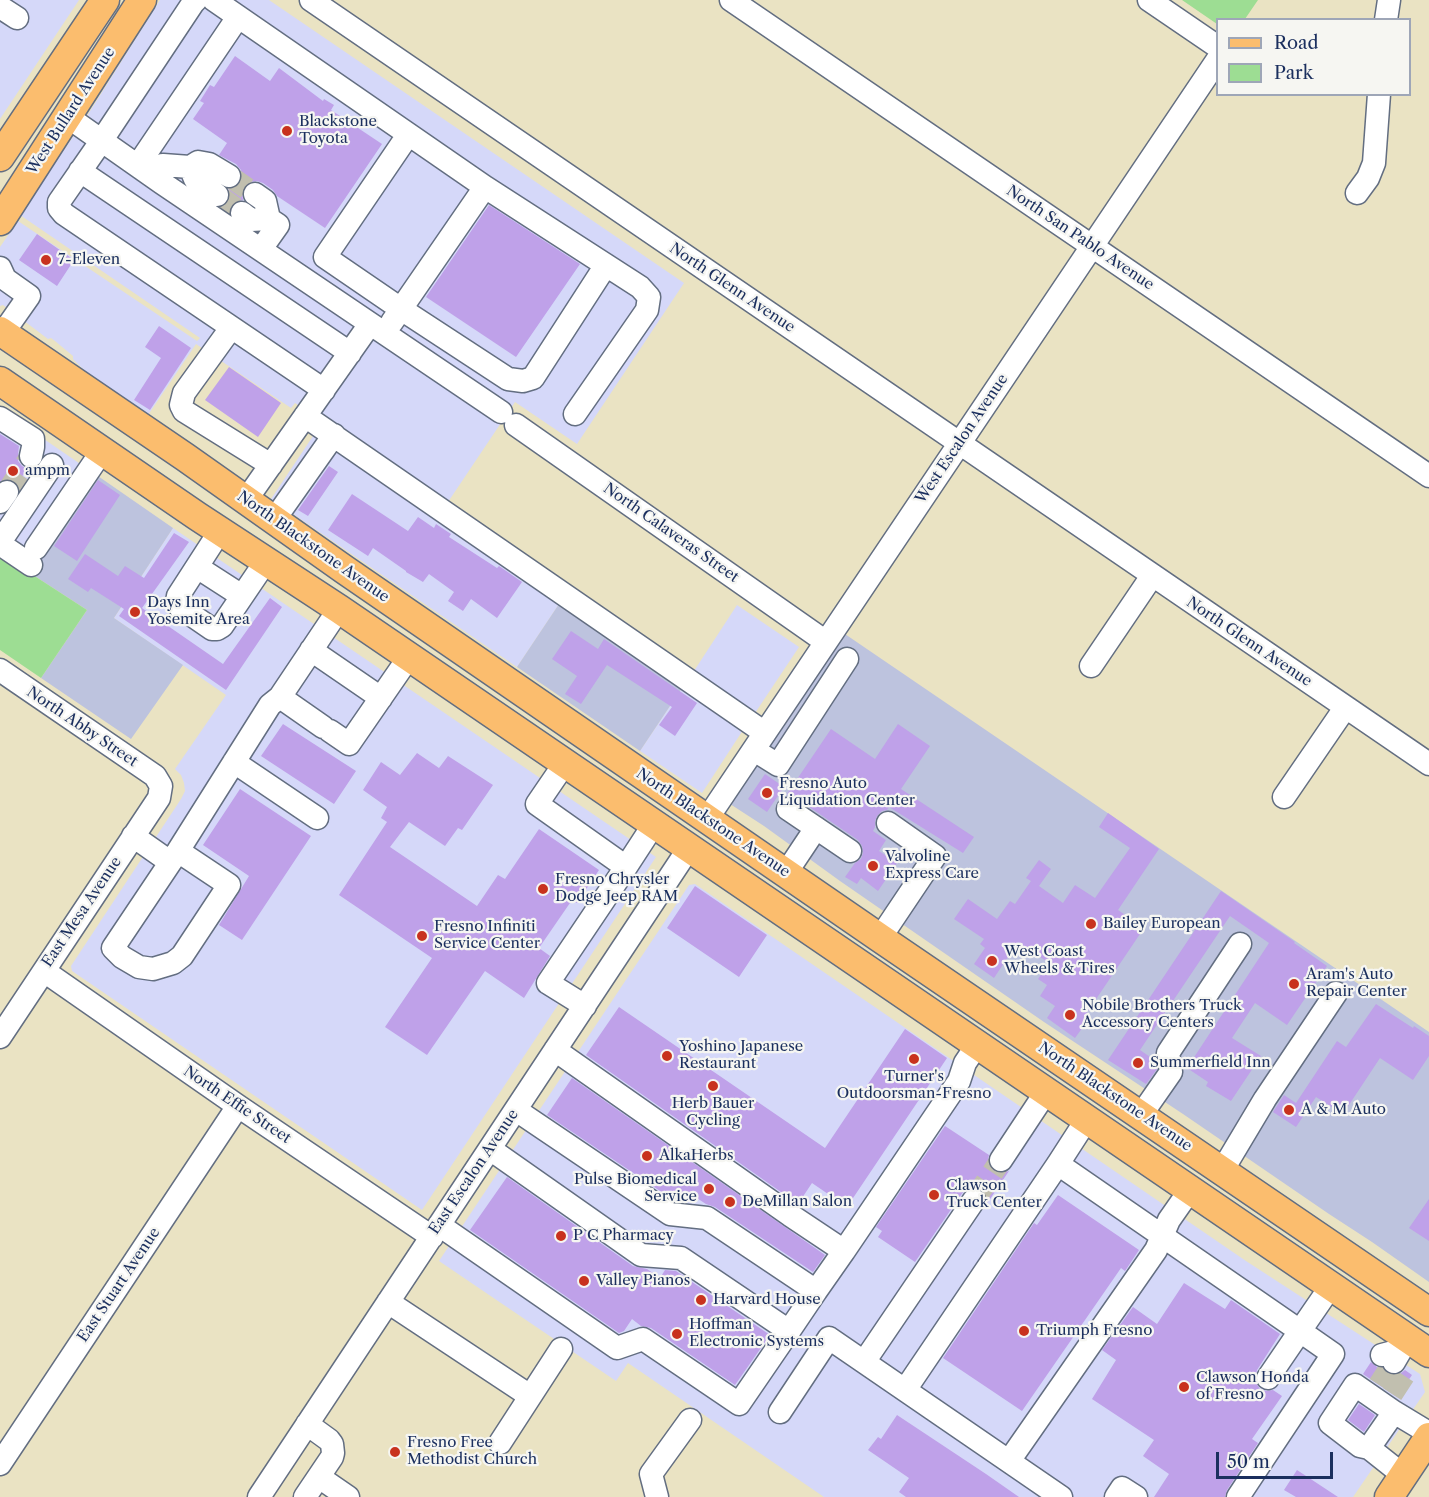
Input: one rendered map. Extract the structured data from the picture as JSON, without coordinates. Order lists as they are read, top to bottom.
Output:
{
  "streets": {
    "main road": ["West Bullard Avenue", "North Blackstone Avenue"],
    "street": [
      "North San Pablo Avenue",
      "North Glenn Avenue",
      "West Escalon Avenue",
      "North Calaveras Street",
      "North Abby Street",
      "East Mesa Avenue",
      "North Effie Street",
      "East Escalon Avenue",
      "East Stuart Avenue"
    ]
  },
  "crossings": [
    ["West Bullard Avenue", "North Calaveras Street"],
    ["North San Pablo Avenue", "West Escalon Avenue"],
    ["North Glenn Avenue", "West Escalon Avenue"],
    ["West Escalon Avenue", "North Calaveras Street"],
    ["West Escalon Avenue", "North Blackstone Avenue"],
    ["North Abby Street", "East Mesa Avenue"],
    ["East Mesa Avenue", "North Effie Street"],
    ["North Effie Street", "East Escalon Avenue"],
    ["North Effie Street", "East Stuart Avenue"]
  ],
  "places": [
    "Blackstone Toyota",
    "7-Eleven",
    "ampm",
    "Days Inn Yosemite Area",
    "Fresno Auto Liquidation Center",
    "Valvoline Express Care",
    "Fresno Chrysler Dodge Jeep RAM",
    "Bailey European",
    "Fresno Infiniti Service Center",
    "West Coast Wheels & Tires",
    "Aram's Auto Repair Center",
    "Nobile Brothers Truck Accessory Centers",
    "Yoshino Japanese Restaurant",
    "Turner's Outdoorsman-Fresno",
    "Summerfield Inn",
    "Herb Bauer Cycling",
    "A & M Auto",
    "AlkaHerbs",
    "Pulse Biomedical Service",
    "Clawson Truck Center",
    "DeMillan Salon",
    "P C Pharmacy",
    "Valley Pianos",
    "Harvard House",
    "Triumph Fresno",
    "Hoffman Electronic Systems",
    "Clawson Honda of Fresno",
    "Fresno Free Methodist Church"
  ],
  "legend": ["Road", "Park"],
  "scale_bar": "50 m"
}
